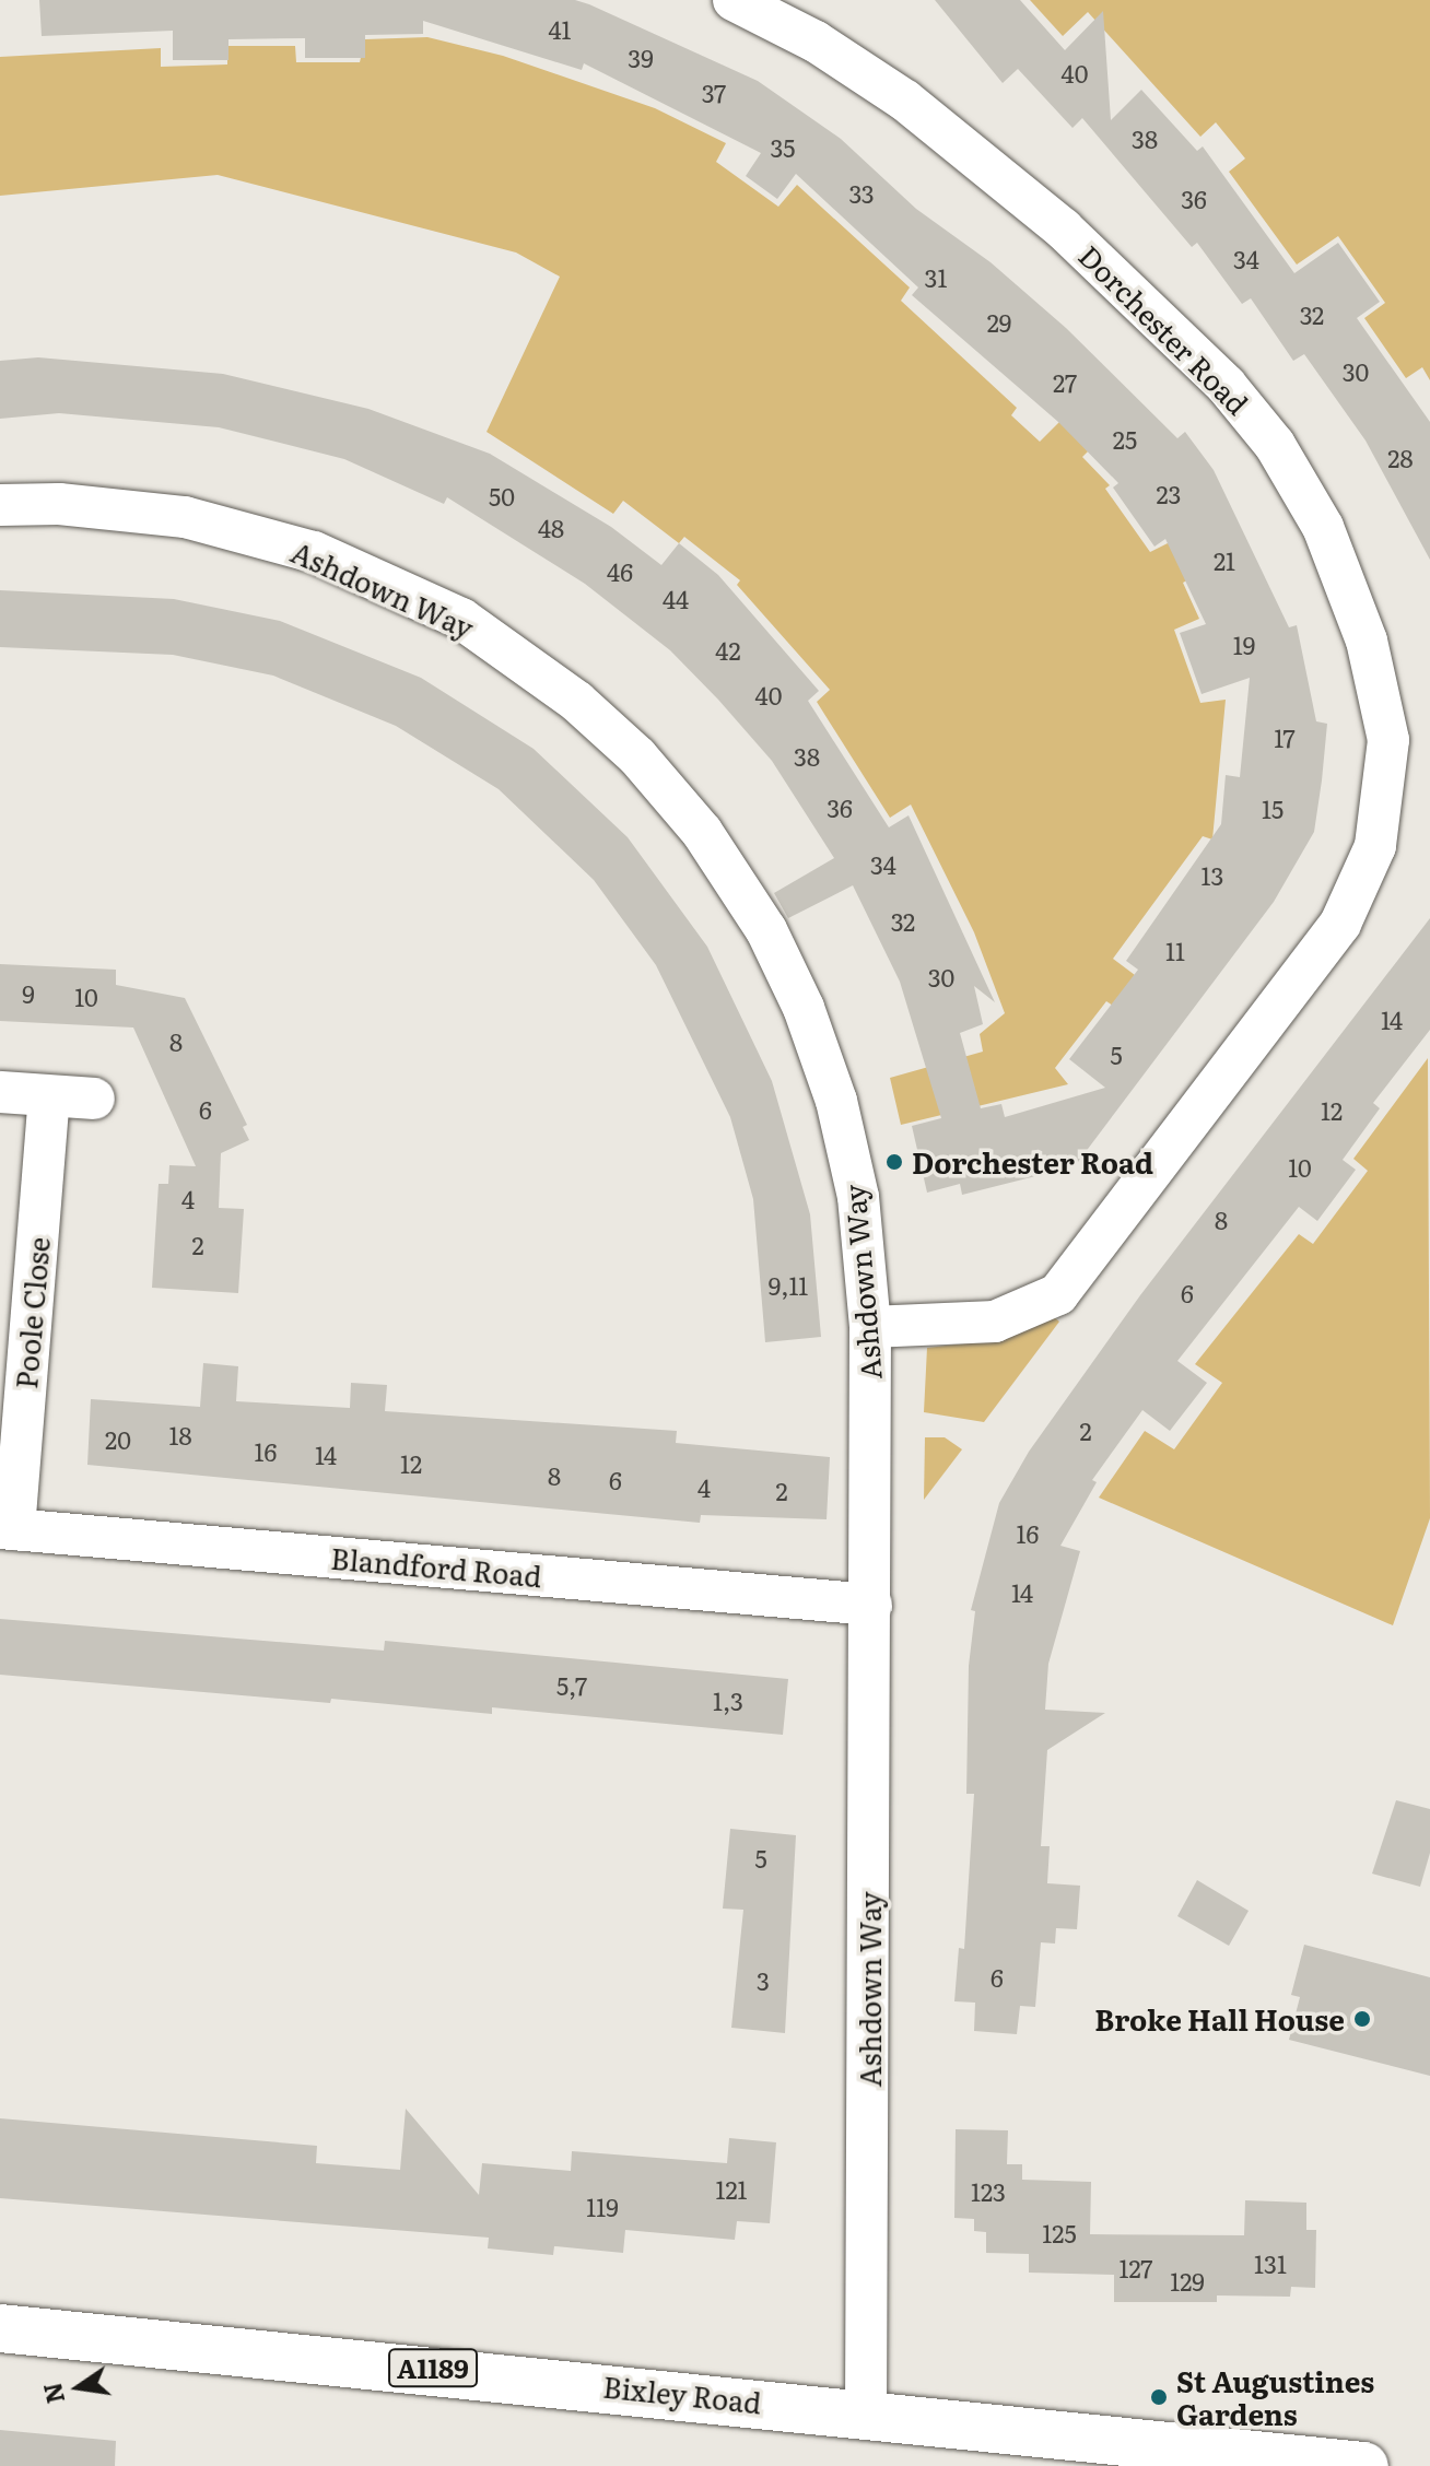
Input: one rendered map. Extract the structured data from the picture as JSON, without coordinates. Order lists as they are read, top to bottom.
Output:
{
  "streets": {
    "main road": ["A1189", "Bixley Road"],
    "street": [
      "Dorchester Road",
      "Ashdown Way",
      "Poole Close",
      "Blandford Road"
    ]
  },
  "crossings": [
    ["Dorchester Road", "Ashdown Way"],
    ["Ashdown Way", "Blandford Road"],
    ["Ashdown Way", "Bixley Road"],
    ["Poole Close", "Blandford Road"]
  ],
  "places": ["Dorchester Road", "Broke Hall House", "St Augustines Gardens"],
  "house_numbers": [
    "41",
    "39",
    "40",
    "37",
    "38",
    "35",
    "33",
    "36",
    "34",
    "31",
    "32",
    "29",
    "30",
    "27",
    "25",
    "28",
    "23",
    "50",
    "48",
    "21",
    "46",
    "44",
    "19",
    "42",
    "40",
    "17",
    "38",
    "36",
    "15",
    "34",
    "13",
    "32",
    "11",
    "30",
    "9",
    "10",
    "14",
    "8",
    "5",
    "6",
    "12",
    "10",
    "4",
    "8",
    "2",
    "9,11",
    "6",
    "2",
    "18",
    "20",
    "16",
    "14",
    "12",
    "8",
    "6",
    "4",
    "2",
    "16",
    "14",
    "5,7",
    "1,3",
    "5",
    "6",
    "3",
    "121",
    "123",
    "119",
    "125",
    "131",
    "127",
    "129"
  ],
  "north": "left"
}
